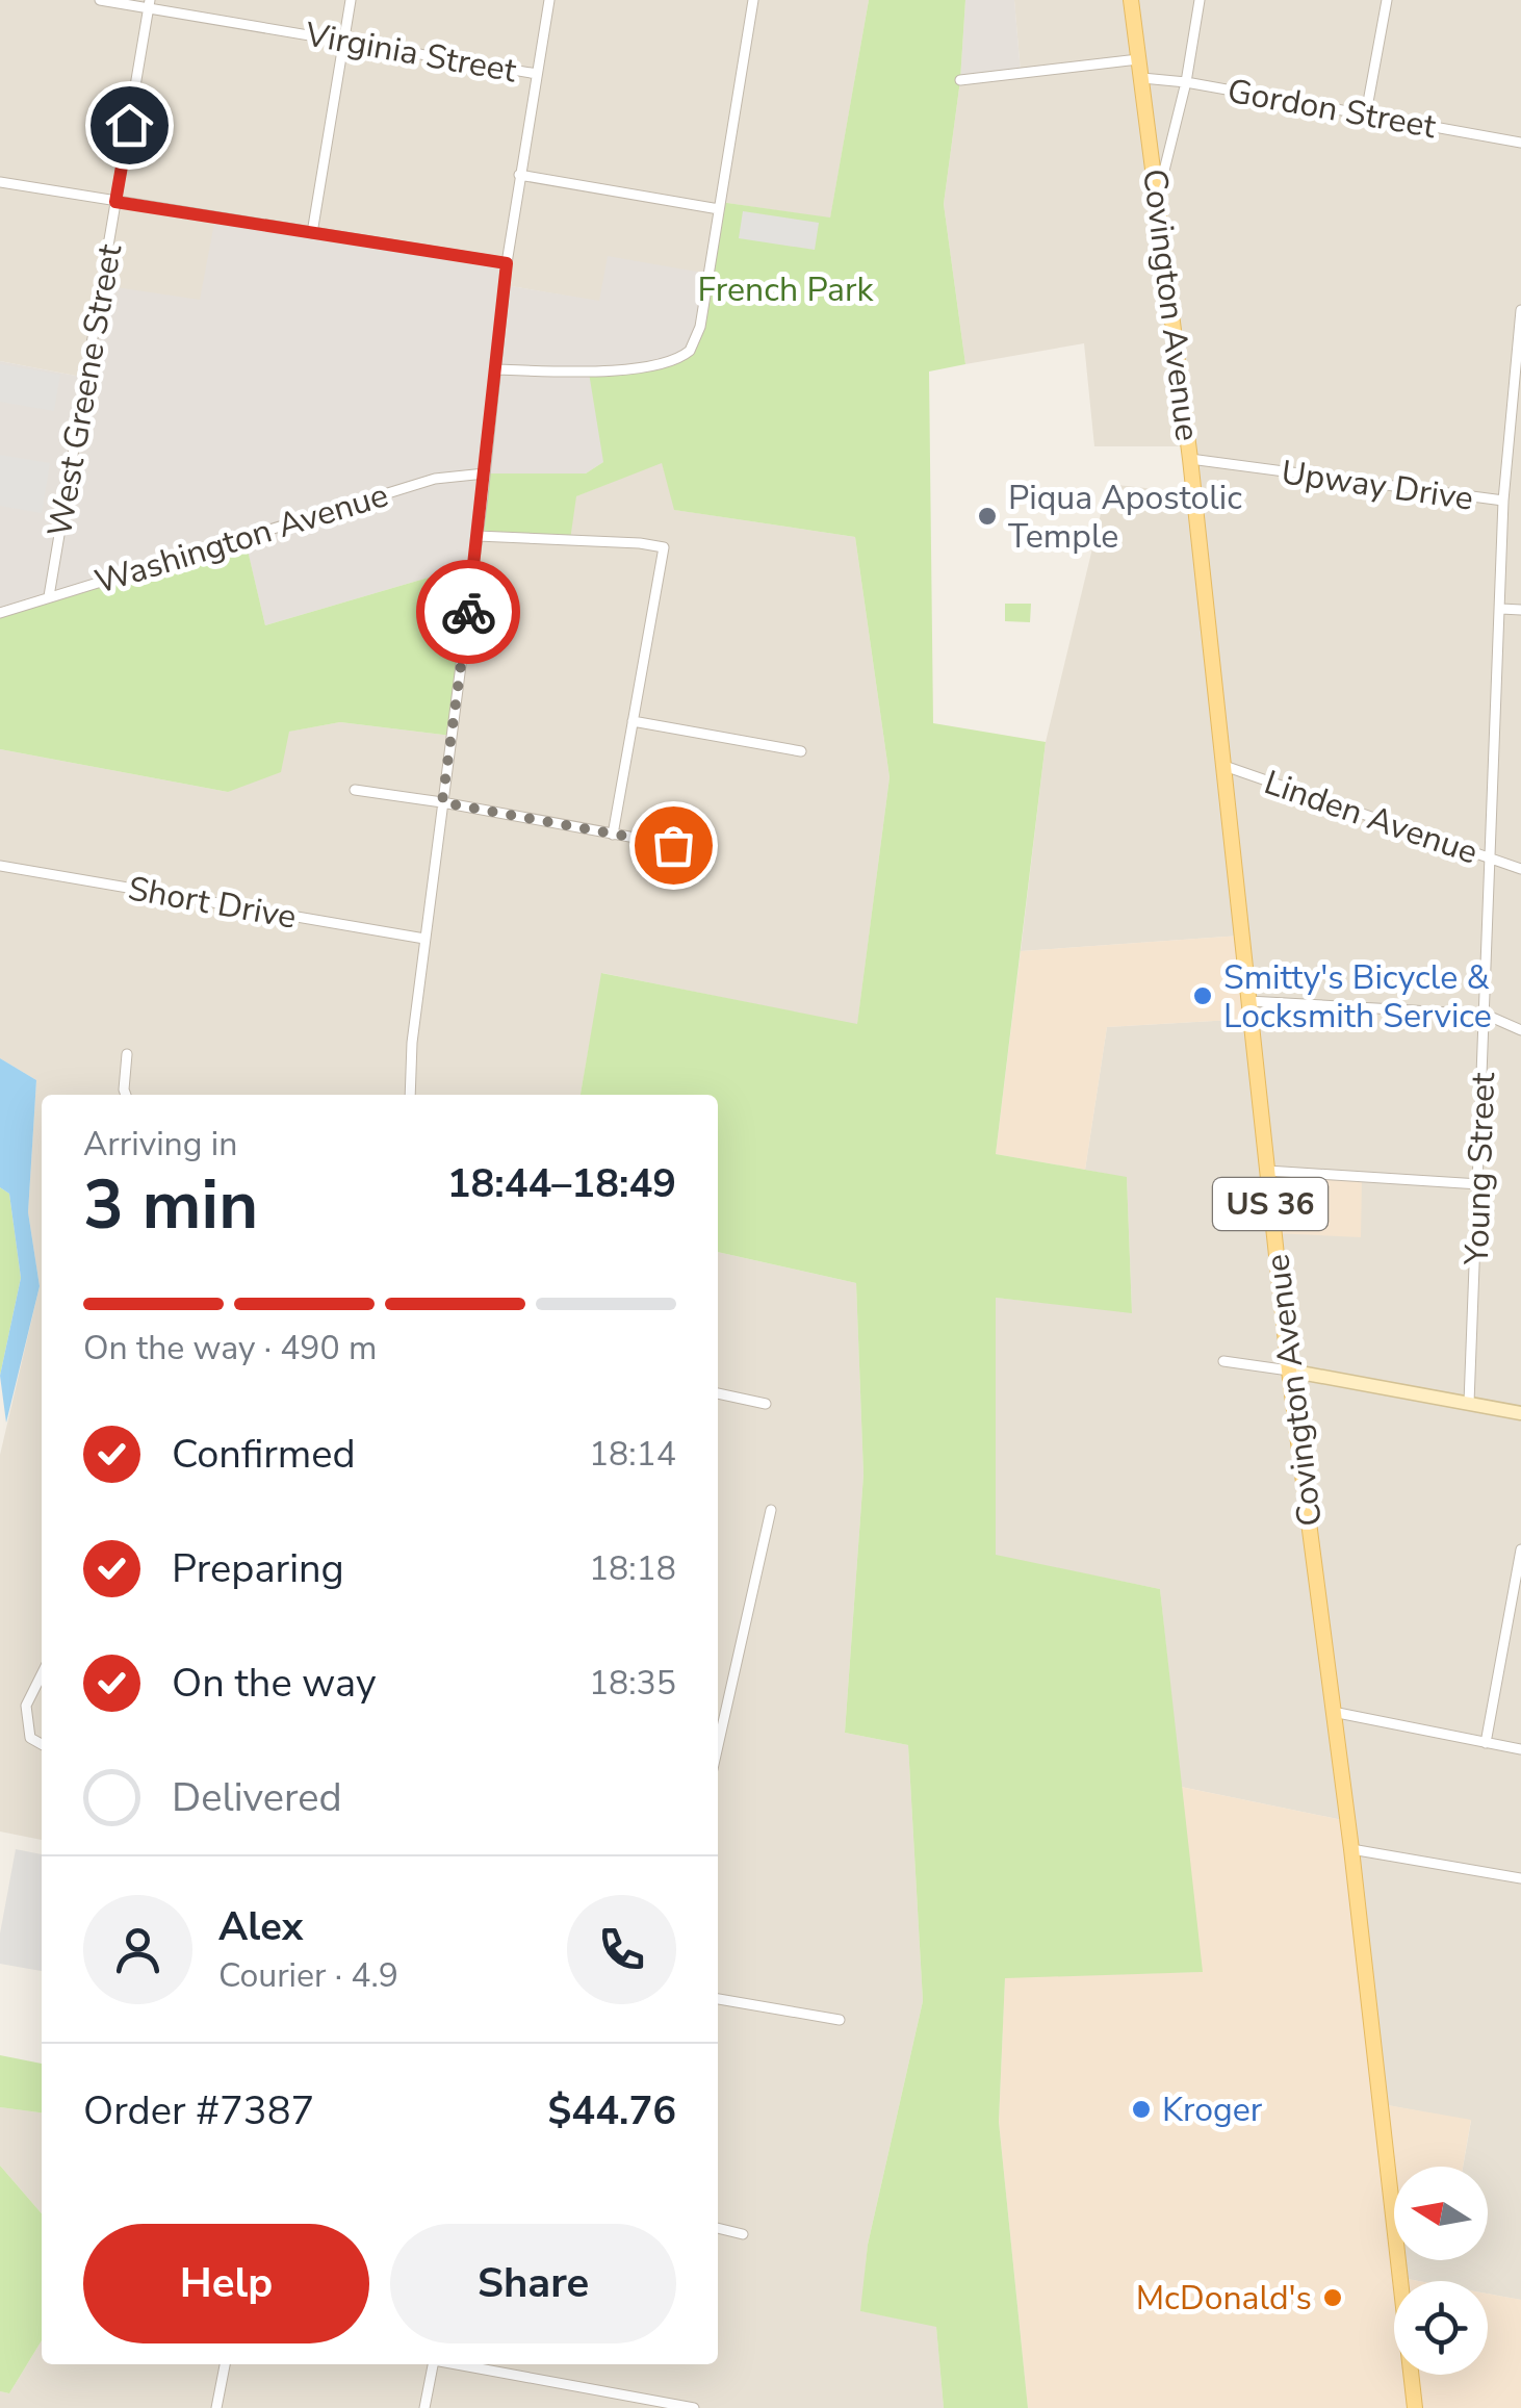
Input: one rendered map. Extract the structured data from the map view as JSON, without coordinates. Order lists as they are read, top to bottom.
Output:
{
  "streets": {
    "main road": ["Covington Avenue", "US 36"],
    "street": [
      "Virginia Street",
      "Gordon Street",
      "West Greene Street",
      "Upway Drive",
      "Washington Avenue",
      "Linden Avenue",
      "Short Drive",
      "Young Street"
    ]
  },
  "crossings": [
    ["Virginia Street", "West Greene Street"],
    ["Gordon Street", "Covington Avenue"],
    ["Covington Avenue", "Upway Drive"],
    ["Covington Avenue", "Linden Avenue"],
    ["West Greene Street", "Washington Avenue"],
    ["Upway Drive", "Young Street"],
    ["Linden Avenue", "Young Street"]
  ],
  "parks": ["French Park"],
  "places": [
    "Piqua Apostolic Temple",
    "Smitty's Bicycle & Locksmith Service",
    "Kroger",
    "McDonald's"
  ],
  "north": "left",
  "page": {
    "heading": ["3 min", "Arriving in", "18:44–18:49"],
    "panel": [
      "Alex",
      "Courier · 4.9",
      "Order #7387",
      "$44.76"
    ],
    "bar": "On the way · 490 m",
    "list": [
      ["Confirmed", "18:14"],
      ["Preparing", "18:18"],
      ["On the way", "18:35"],
      "Delivered"
    ],
    "buttons": ["Help", "Share"]
  }
}
